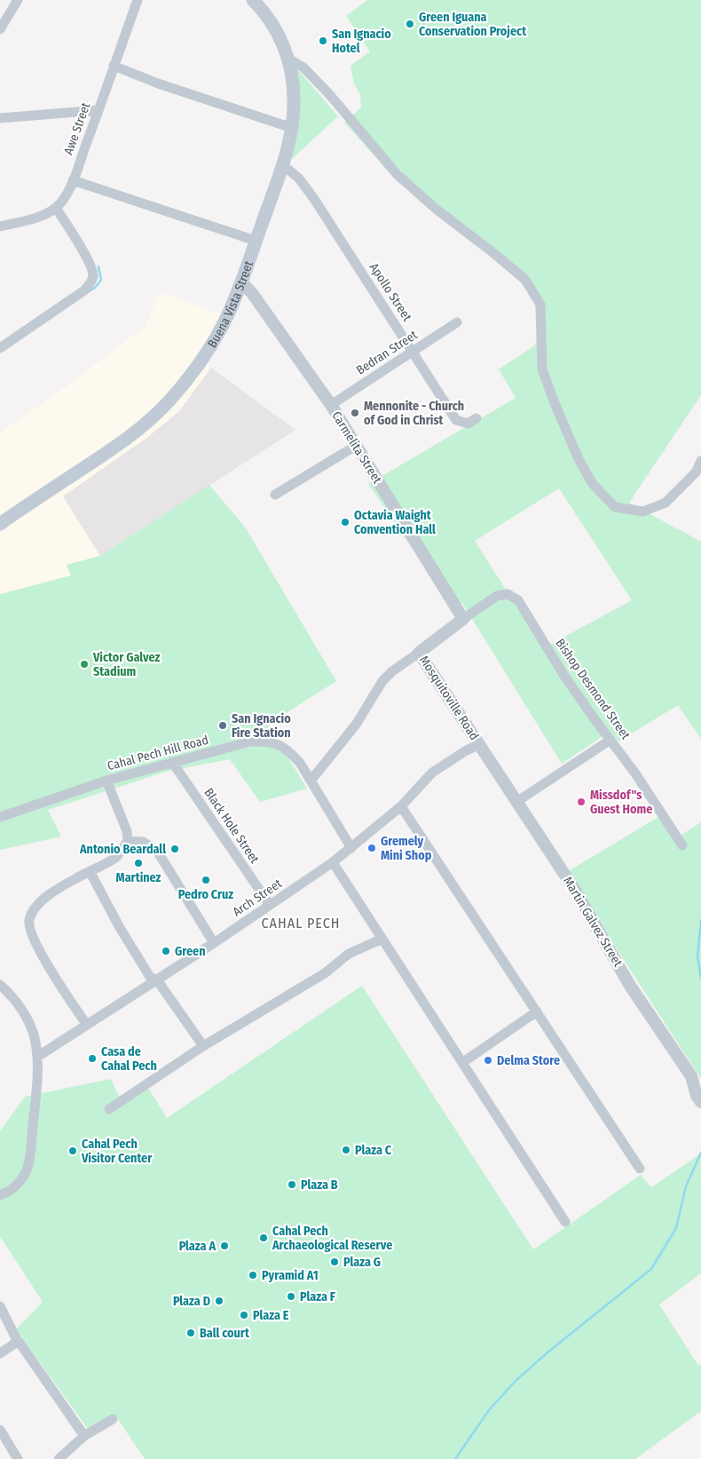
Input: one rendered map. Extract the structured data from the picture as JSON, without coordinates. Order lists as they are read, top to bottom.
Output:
{
  "streets": {
    "main road": ["Buena Vista Street"],
    "street": [
      "Awe Street",
      "Apollo Street",
      "Bedran Street",
      "Carmelita Street",
      "Bishop Desmond Street",
      "Mosquitoville Road",
      "Cahal Pech Hill Road",
      "Black Hole Street",
      "Arch Street",
      "Martin Galvez Street"
    ]
  },
  "crossings": [
    ["Apollo Street", "Buena Vista Street"],
    ["Apollo Street", "Bedran Street"],
    ["Buena Vista Street", "Carmelita Street"],
    ["Bedran Street", "Carmelita Street"],
    ["Carmelita Street", "Bishop Desmond Street"],
    ["Mosquitoville Road", "Arch Street"],
    ["Mosquitoville Road", "Martin Galvez Street"],
    ["Cahal Pech Hill Road", "Black Hole Street"],
    ["Cahal Pech Hill Road", "Arch Street"],
    ["Black Hole Street", "Arch Street"],
    ["Arch Street", "Martin Galvez Street"]
  ],
  "districts": ["CAHAL PECH"],
  "places": [
    "Green Iguana Conservation Project",
    "San Ignacio Hotel",
    "Mennonite - Church of God in Christ",
    "Octavia Waight Convention Hall",
    "Victor Galvez Stadium",
    "San Ignacio Fire Station",
    "Missdof\"s Guest Home",
    "Gremely Mini Shop",
    "Antonio Beardall",
    "Martinez",
    "Pedro Cruz",
    "Green",
    "Casa de Cahal Pech",
    "Delma Store",
    "Plaza C",
    "Cahal Pech Visitor Center",
    "Plaza B",
    "Cahal Pech Archaeological Reserve",
    "Plaza A",
    "Plaza G",
    "Pyramid A1",
    "Plaza F",
    "Plaza D",
    "Plaza E",
    "Ball court"
  ]
}
